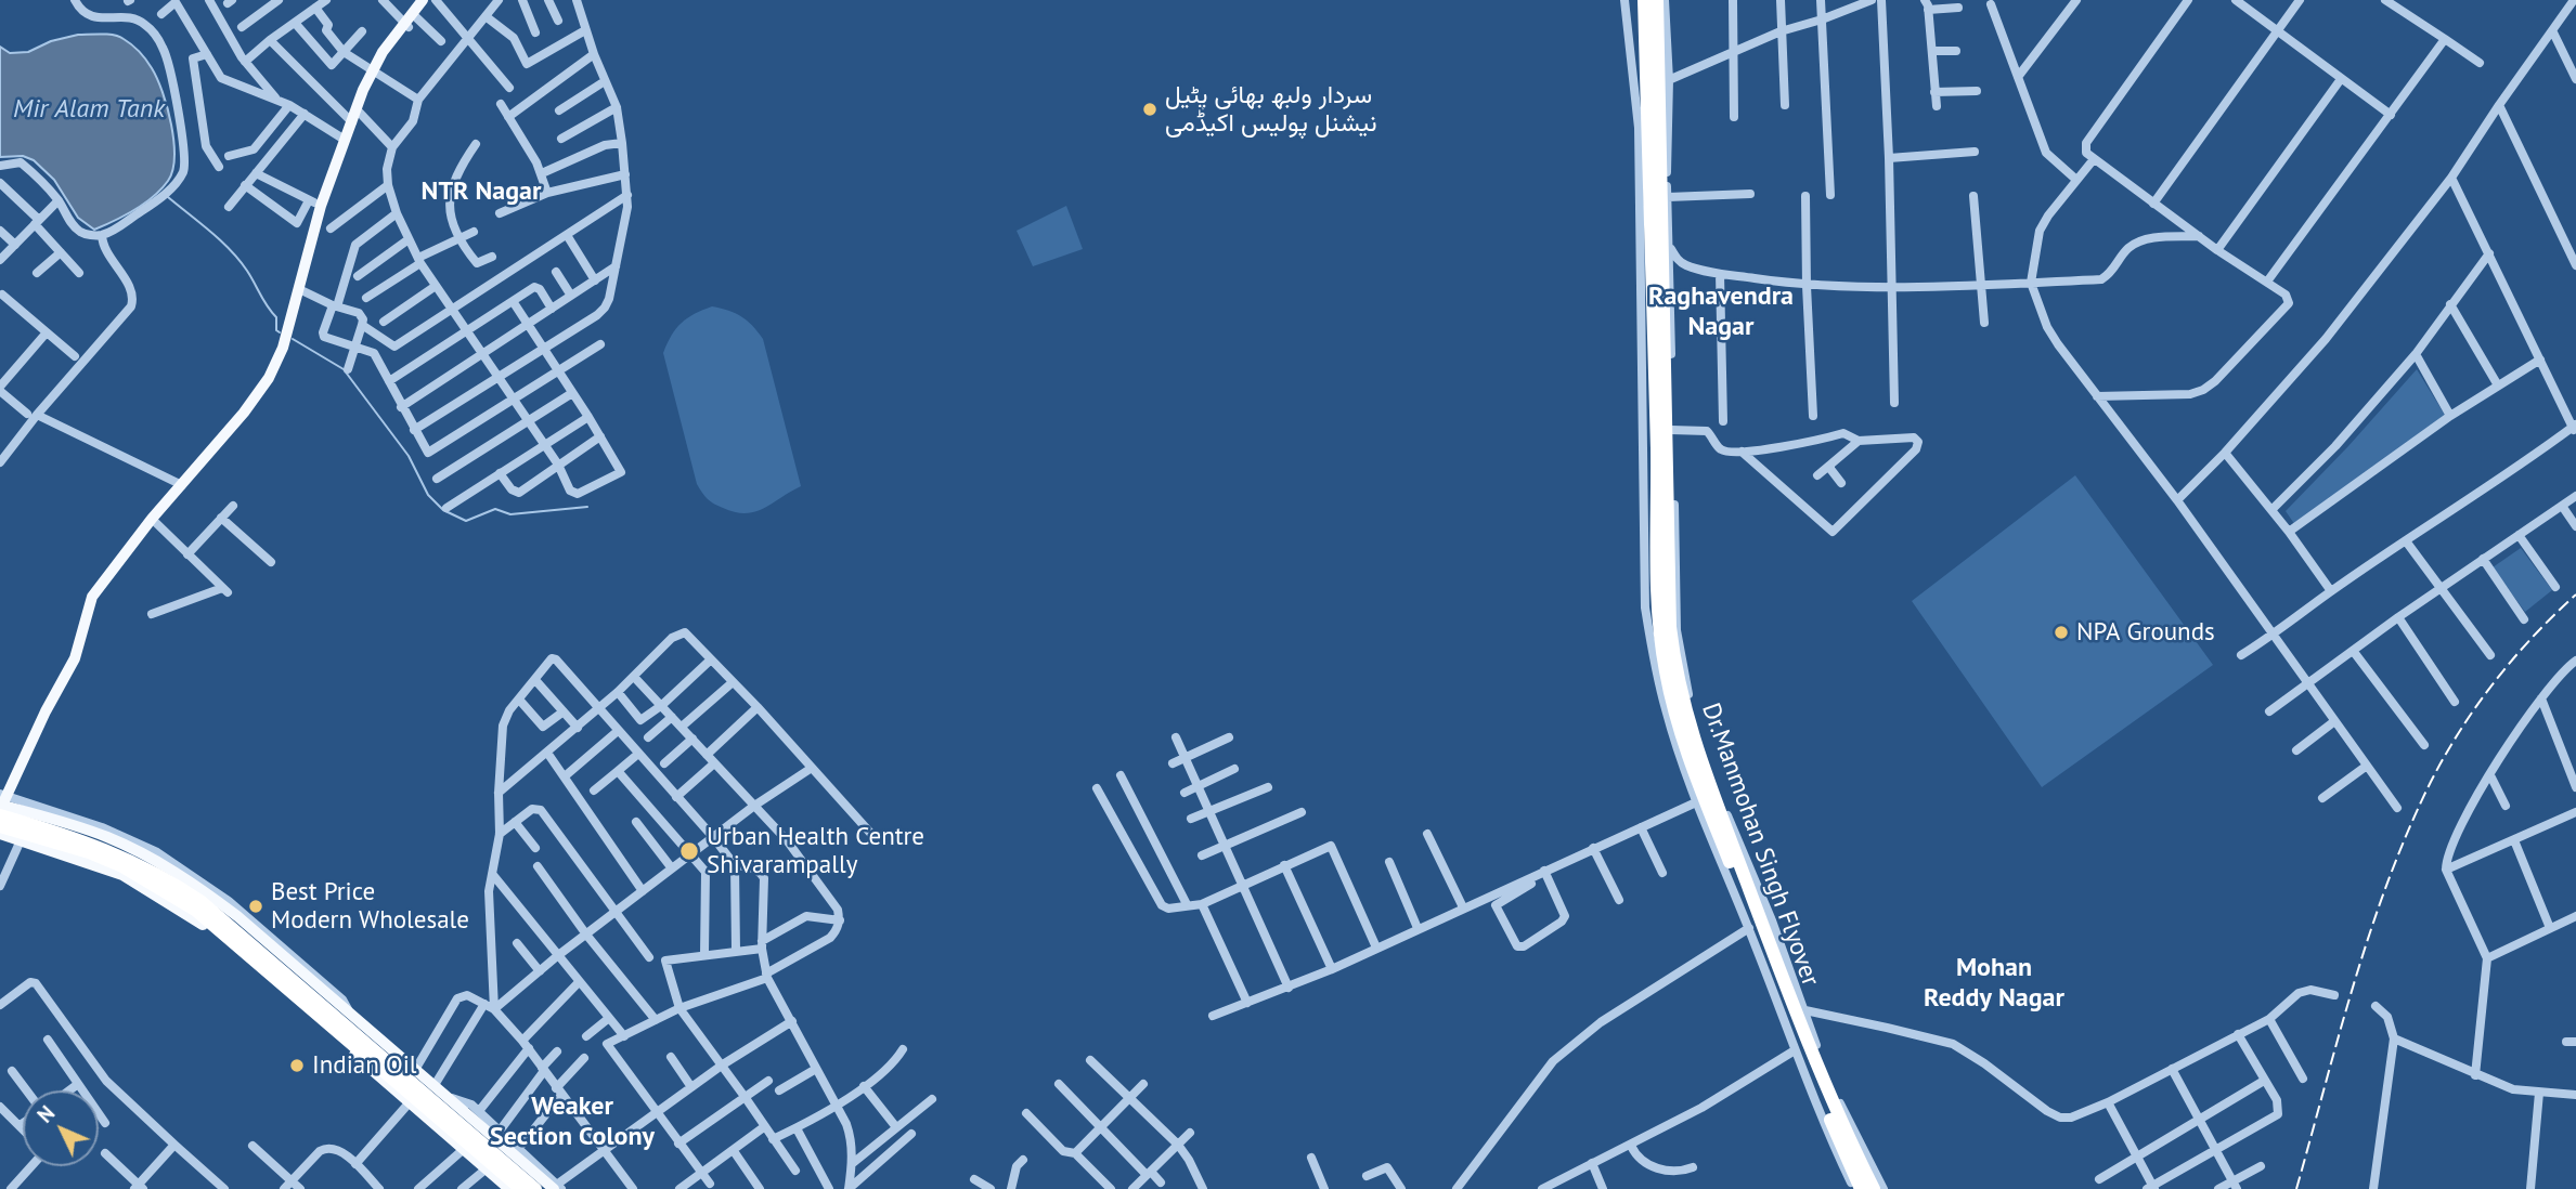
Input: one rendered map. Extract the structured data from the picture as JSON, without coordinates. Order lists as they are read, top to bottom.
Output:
{
  "streets": {
    "highway": ["Dr.Manmohan Singh Flyover"]
  },
  "districts": [
    "NTR Nagar",
    "Raghavendra Nagar",
    "Mohan Reddy Nagar",
    "Weaker Section Colony"
  ],
  "water": ["Mir Alam Tank"],
  "places": [
    "سردار ولبھ بھائی پٹیل نیشنل پولیس اکیڈمی",
    "NPA Grounds",
    "Urban Health Centre Shivarampally",
    "Best Price Modern Wholesale",
    "Indian Oil"
  ],
  "north": "top left"
}
